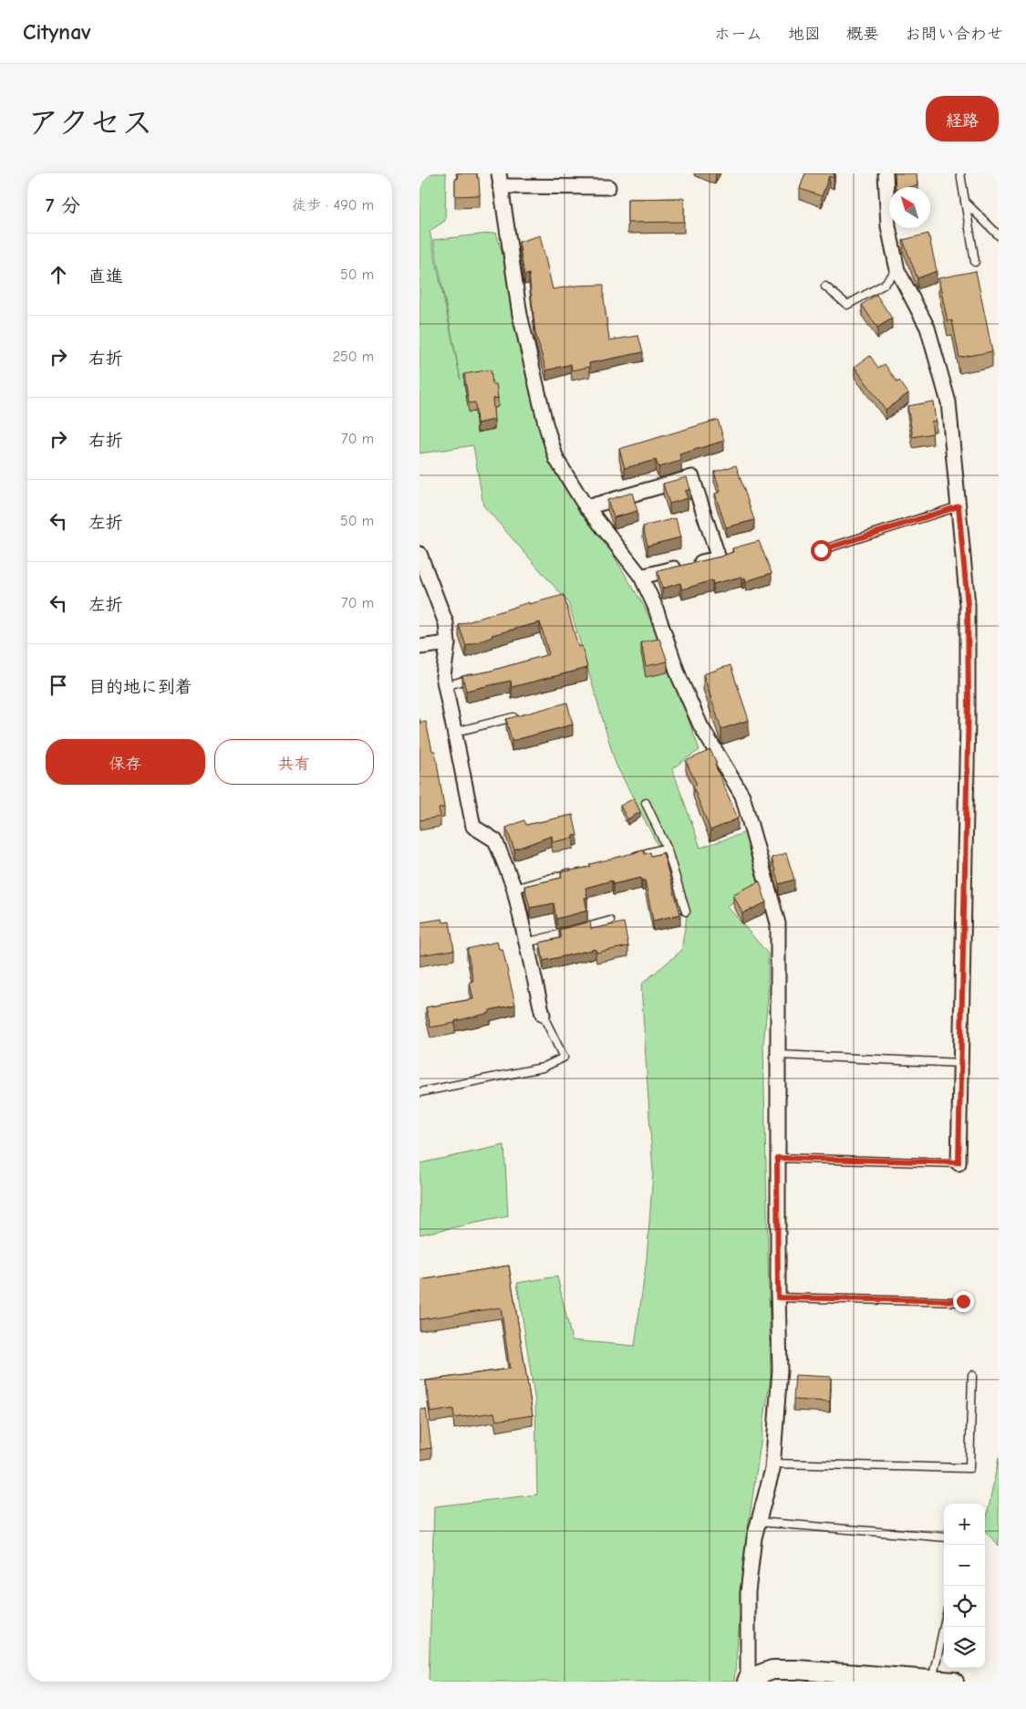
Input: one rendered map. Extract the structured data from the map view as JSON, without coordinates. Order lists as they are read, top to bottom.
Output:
{
  "north": "top left",
  "page": {
    "header": "Citynav",
    "nav": [
      "ホーム",
      "地図",
      "概要",
      "お問い合わせ"
    ],
    "title": "アクセス",
    "buttons": [
      "経路",
      ["保存", "共有"]
    ],
    "heading": ["7 分", "徒歩 · 490 m"],
    "list": [
      ["直進", "50 m"],
      ["右折", "250 m"],
      ["右折", "70 m"],
      ["左折", "50 m"],
      ["左折", "70 m"],
      "目的地に到着"
    ],
    "map_buttons": ["+", "−"]
  }
}
